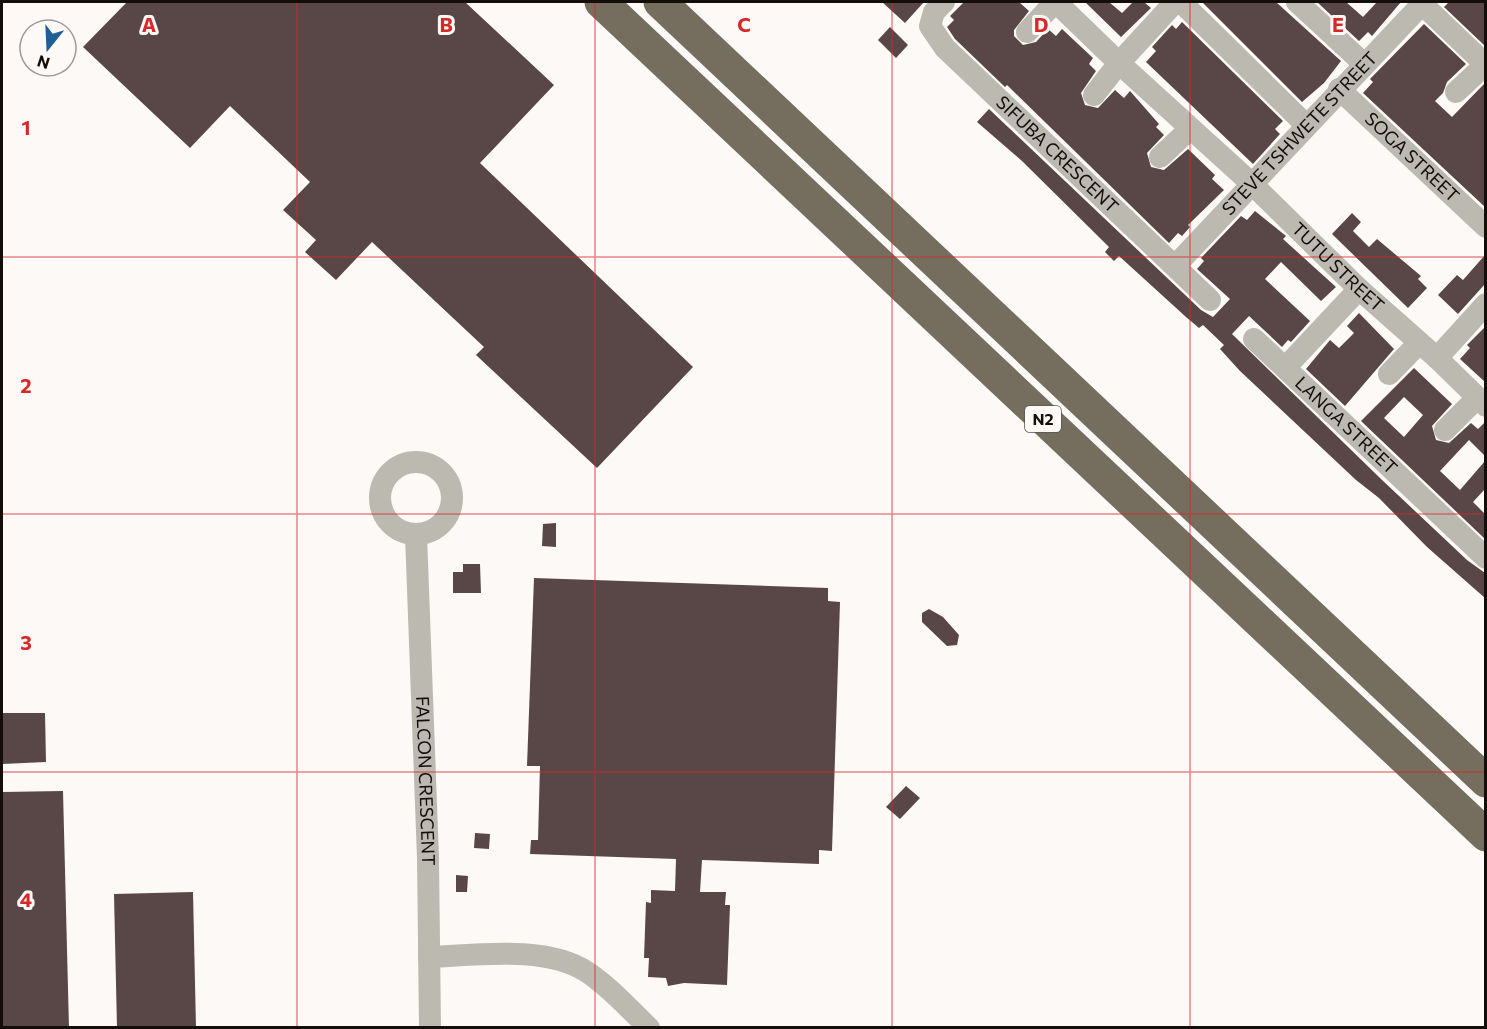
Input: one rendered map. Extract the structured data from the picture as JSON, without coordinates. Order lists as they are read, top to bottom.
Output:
{
  "streets": {
    "highway": ["N2"],
    "street": [
      "STEVE TSHWETE STREET",
      "SIFUBA CRESCENT",
      "SOGA STREET",
      "TUTU STREET",
      "LANGA STREET",
      "FALCON CRESCENT"
    ]
  },
  "crossings": [
    ["STEVE TSHWETE STREET", "SIFUBA CRESCENT"],
    ["STEVE TSHWETE STREET", "SOGA STREET"],
    ["STEVE TSHWETE STREET", "TUTU STREET"],
    ["TUTU STREET", "LANGA STREET"]
  ],
  "north": "bottom",
  "grid": {
    "columns": [
      "A",
      "B",
      "C",
      "D",
      "E"
    ],
    "rows": [
      "1",
      "2",
      "3",
      "4"
    ]
  }
}
